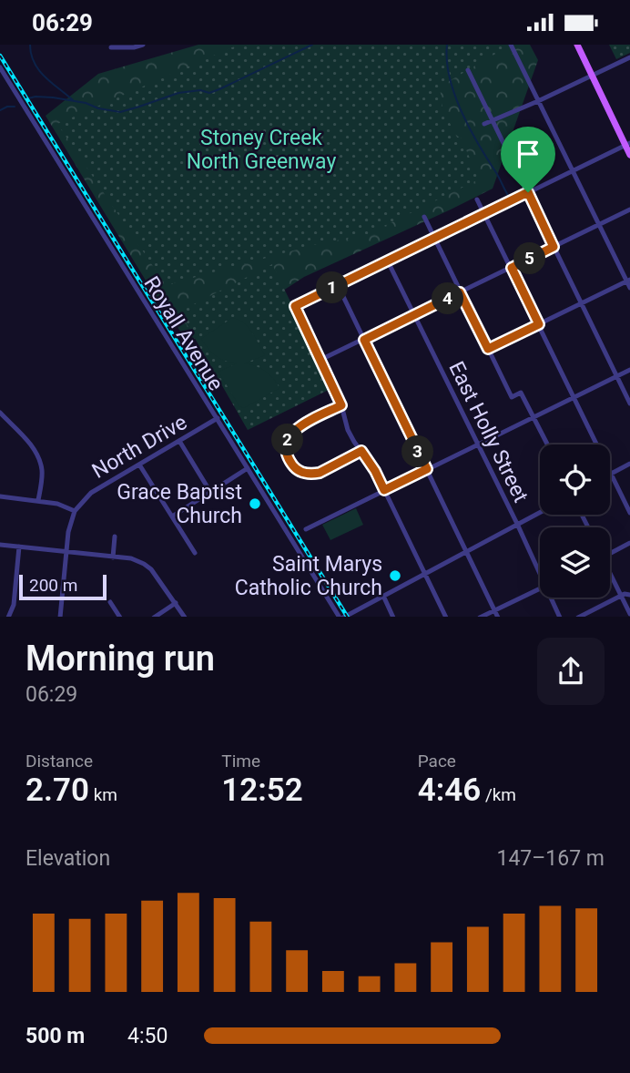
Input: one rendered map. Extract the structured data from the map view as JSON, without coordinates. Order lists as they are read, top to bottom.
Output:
{
  "streets": {
    "street": ["Royall Avenue", "East Holly Street", "North Drive"]
  },
  "crossings": [
    ["Royall Avenue", "North Drive"]
  ],
  "parks": ["Stoney Creek North Greenway"],
  "places": ["Grace Baptist Church", "Saint Marys Catholic Church"],
  "scale_bar": "200 m",
  "page": {
    "status": "06:29",
    "pins": [
      "5",
      "1",
      "4",
      "2",
      "3"
    ],
    "scale": "200 m",
    "heading": ["Morning run", "06:29"],
    "stats": [
      ["Distance", "2.70 km"],
      ["Time", "12:52"],
      ["Pace", "4:46 /km"]
    ],
    "chart": ["Elevation", "147–167 m"],
    "list": [
      {
        "name": "500 m",
        "note": "4:50"
      }
    ]
  }
}
